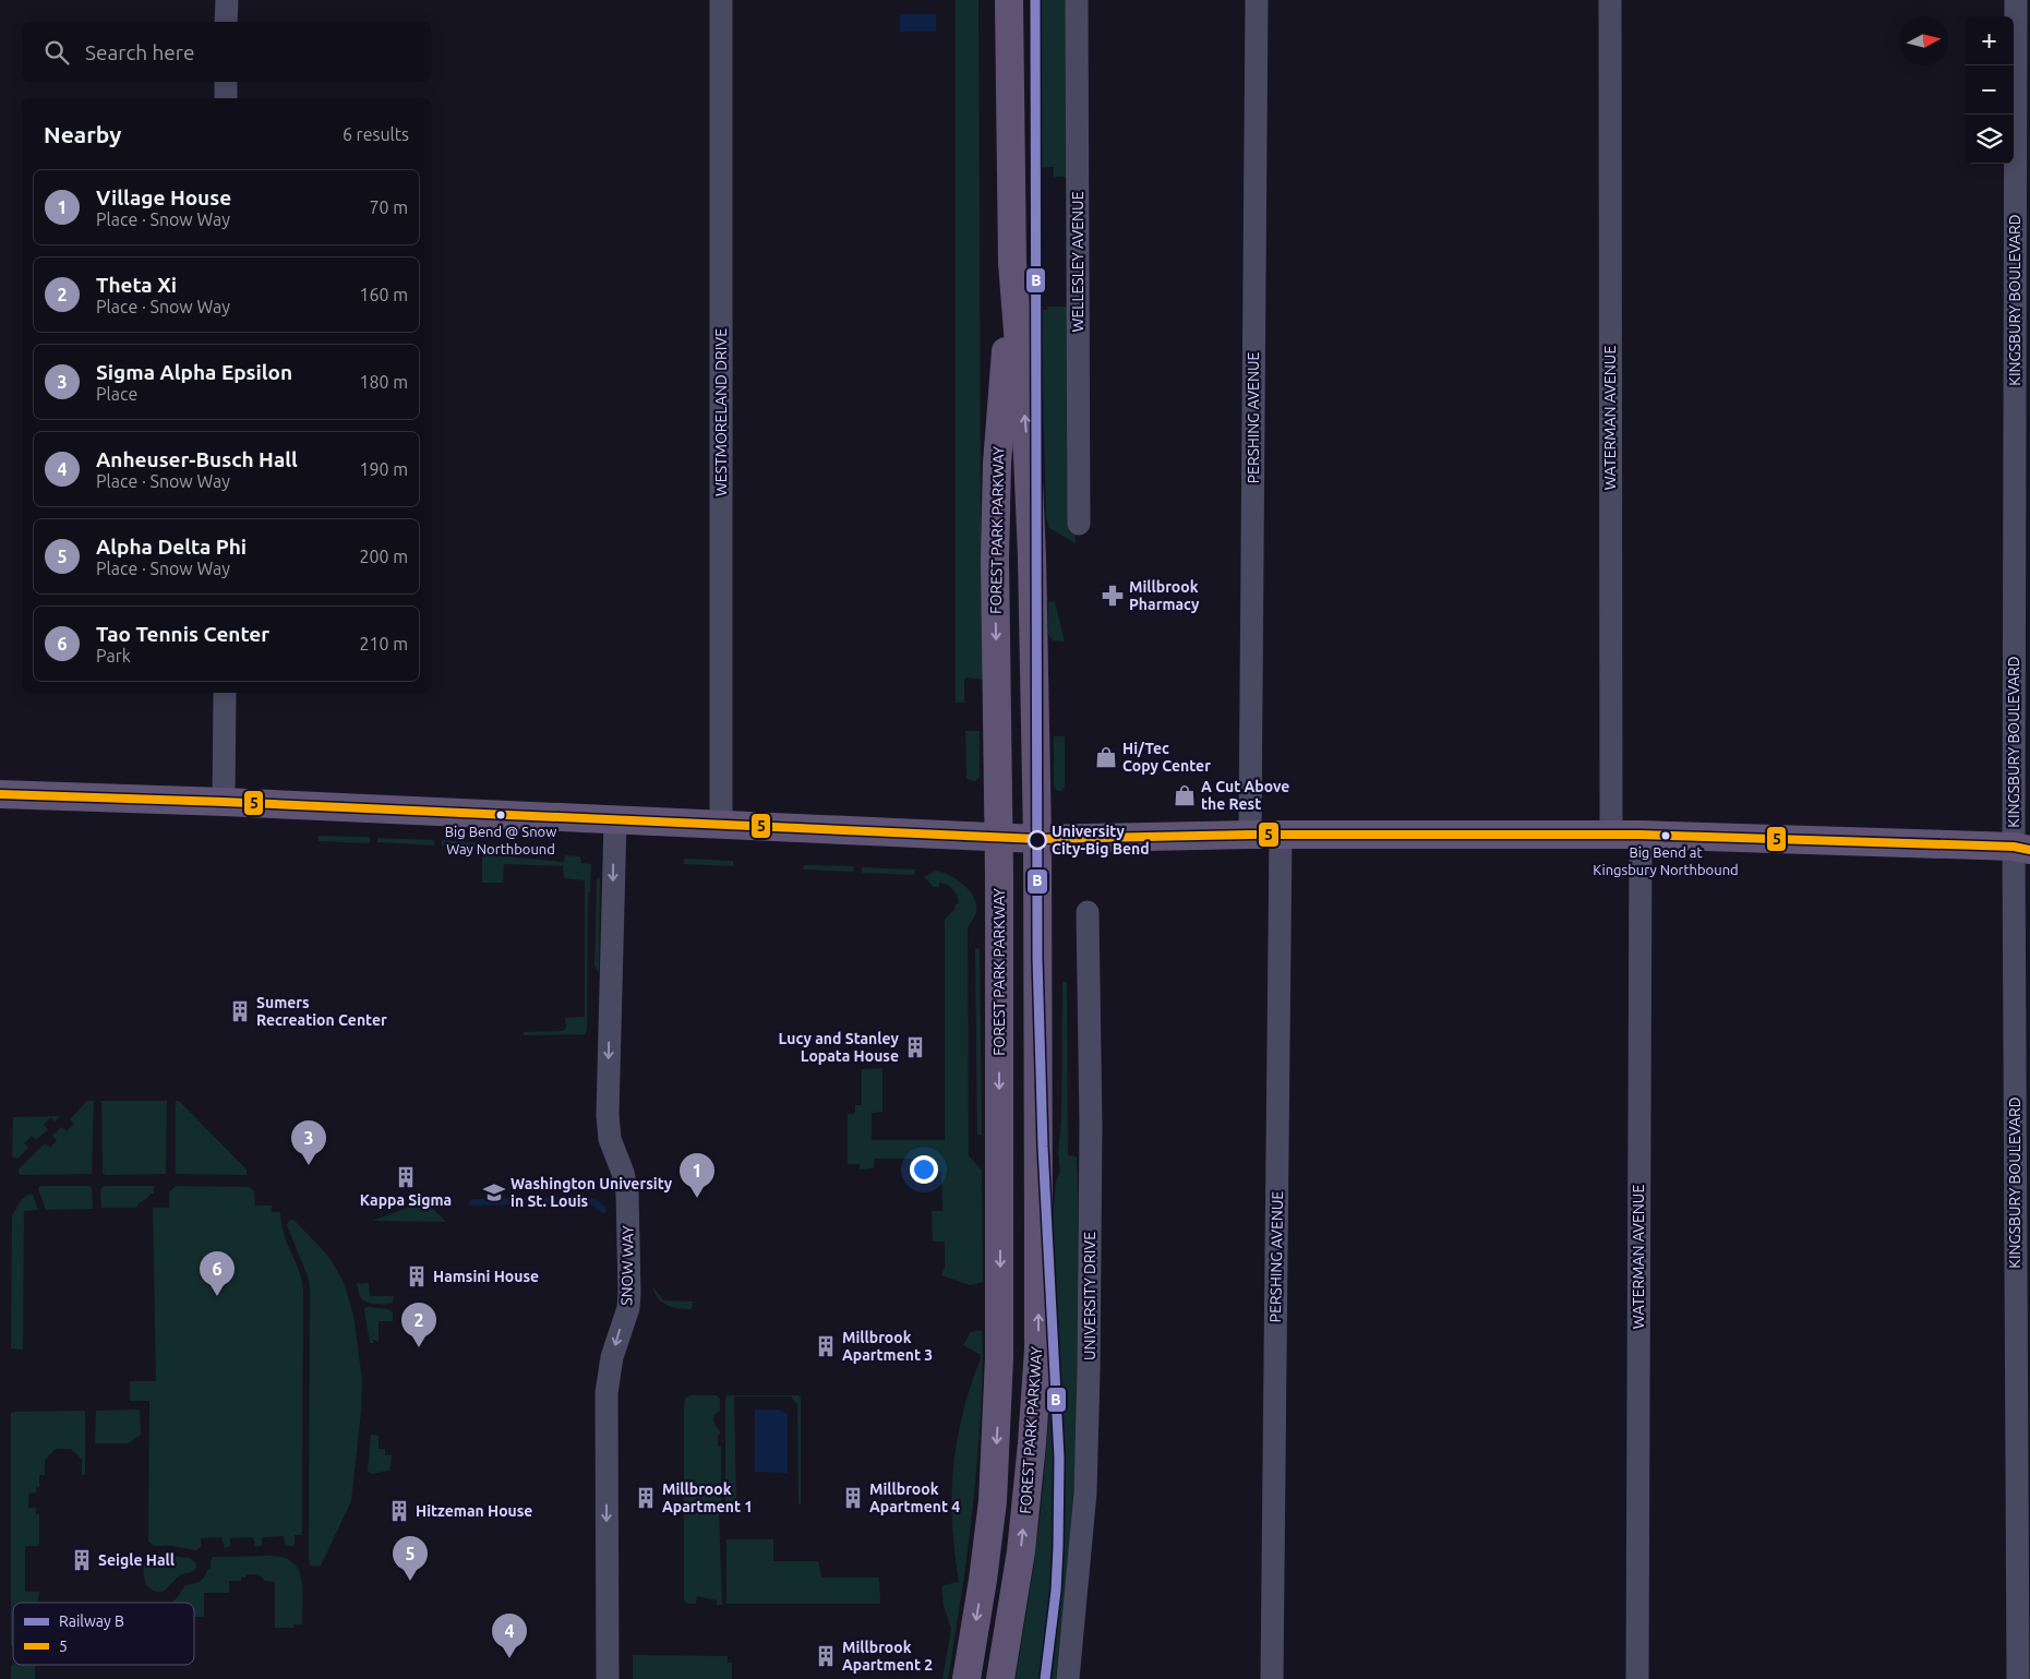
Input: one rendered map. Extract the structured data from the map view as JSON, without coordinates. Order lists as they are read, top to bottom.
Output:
{
  "streets": {
    "main road": ["FOREST PARK PARKWAY"],
    "street": [
      "WELLESLEY AVENUE",
      "KINGSBURY BOULEVARD",
      "WESTMORELAND DRIVE",
      "PERSHING AVENUE",
      "WATERMAN AVENUE",
      "SNOW WAY",
      "UNIVERSITY DRIVE"
    ]
  },
  "one_way": ["SNOW WAY"],
  "places": {
    "pharmacy": ["Millbrook Pharmacy"],
    "shop": ["Hi/Tec Copy Center", "A Cut Above the Rest"],
    "other": ["Big Bend @ Snow Way Northbound", "Big Bend at Kingsbury Northbound", "University City-Big Bend"],
    "building": [
      "Sumers Recreation Center",
      "Lucy and Stanley Lopata House",
      "Kappa Sigma",
      "Hamsini House",
      "Millbrook Apartment 3",
      "Millbrook Apartment 1",
      "Millbrook Apartment 4",
      "Hitzeman House",
      "Seigle Hall",
      "Millbrook Apartment 2"
    ],
    "school or university": ["Washington University in St. Louis"]
  },
  "lines": ["rail line B", "transit line 5"],
  "legend": ["Railway B", "5"],
  "north": "right",
  "page": {
    "map_buttons": ["+", "−"],
    "search": "Search here",
    "heading": ["Nearby", "6 results"],
    "list": [
      {
        "mark": "1",
        "name": "Village House",
        "note": "Place · Snow Way",
        "value": "70 m"
      },
      {
        "mark": "2",
        "name": "Theta Xi",
        "note": "Place · Snow Way",
        "value": "160 m"
      },
      {
        "mark": "3",
        "name": "Sigma Alpha Epsilon",
        "note": "Place",
        "value": "180 m"
      },
      {
        "mark": "4",
        "name": "Anheuser-Busch Hall",
        "note": "Place · Snow Way",
        "value": "190 m"
      },
      {
        "mark": "5",
        "name": "Alpha Delta Phi",
        "note": "Place · Snow Way",
        "value": "200 m"
      },
      {
        "mark": "6",
        "name": "Tao Tennis Center",
        "note": "Park",
        "value": "210 m"
      }
    ],
    "pins": [
      "3",
      "1",
      "6",
      "2",
      "5",
      "4"
    ]
  }
}
